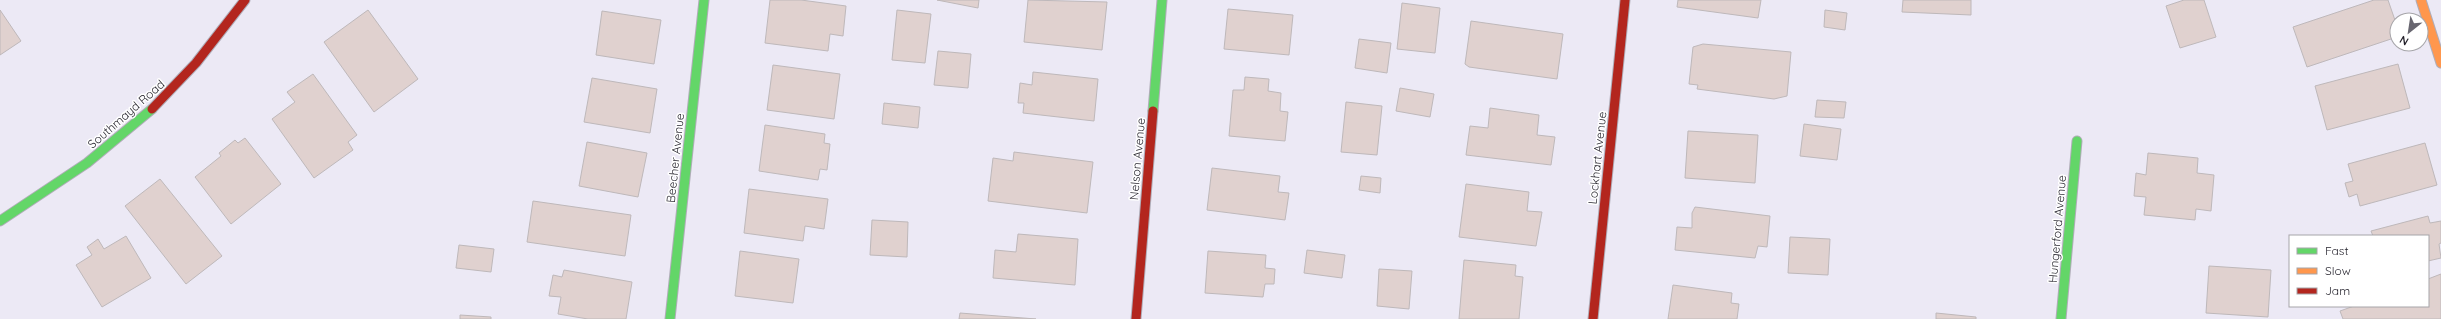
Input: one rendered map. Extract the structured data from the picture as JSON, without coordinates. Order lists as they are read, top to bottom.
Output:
{
  "streets": {
    "street": [
      "Southmayd Road",
      "Beecher Avenue",
      "Lockhart Avenue",
      "Nelson Avenue",
      "Hungerford Avenue"
    ]
  },
  "legend": ["Fast", "Slow", "Jam"],
  "north": "bottom left"
}
